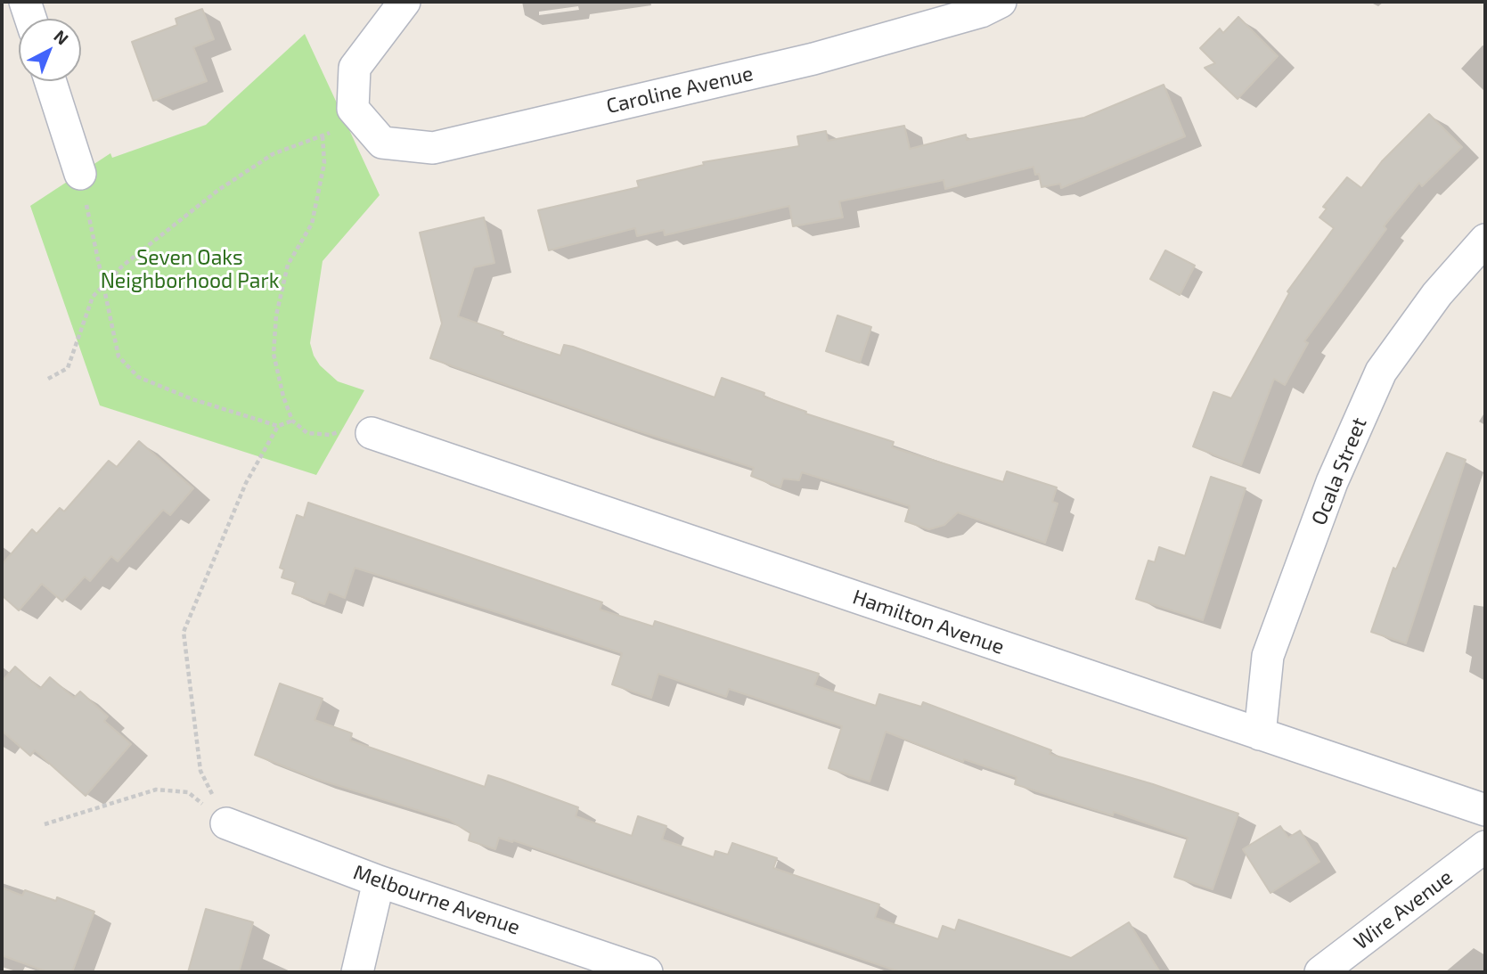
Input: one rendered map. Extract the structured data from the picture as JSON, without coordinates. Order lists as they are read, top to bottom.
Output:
{
  "streets": {
    "street": [
      "Caroline Avenue",
      "Ocala Street",
      "Hamilton Avenue",
      "Melbourne Avenue",
      "Wire Avenue"
    ]
  },
  "crossings": [
    ["Ocala Street", "Hamilton Avenue"]
  ],
  "parks": ["Seven Oaks Neighborhood Park"],
  "north": "top right"
}
